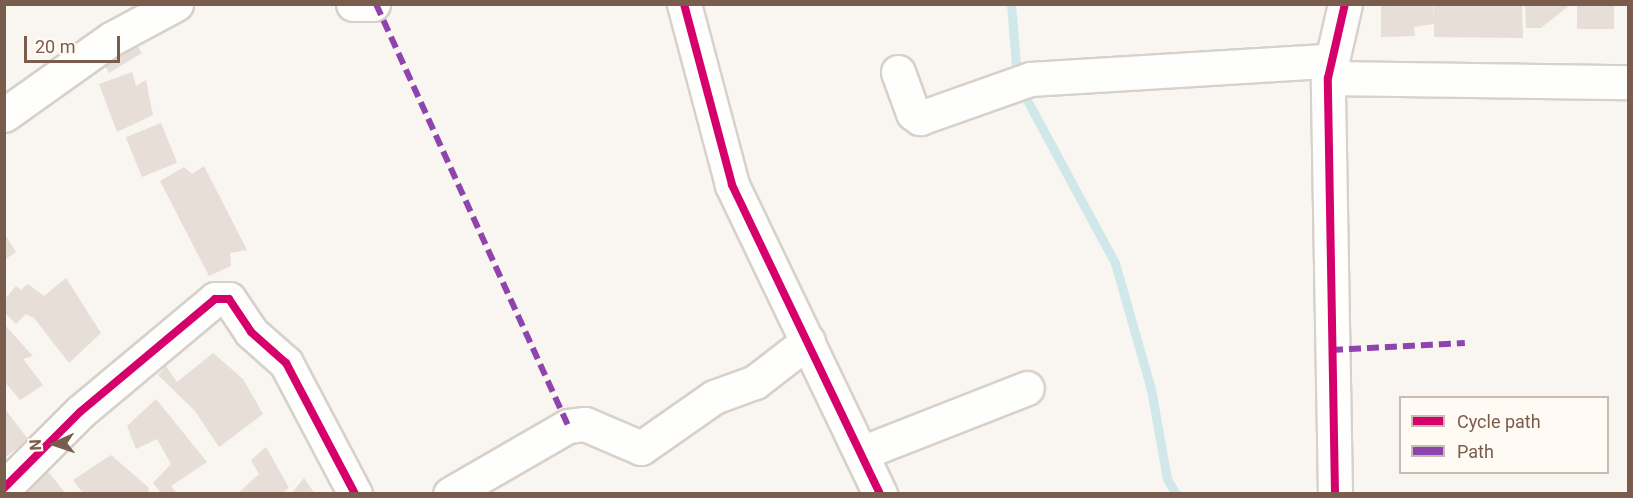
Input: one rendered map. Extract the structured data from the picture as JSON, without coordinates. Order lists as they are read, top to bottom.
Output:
{
  "legend": ["Cycle path", "Path"],
  "scale_bar": "20 m",
  "north": "left"
}
